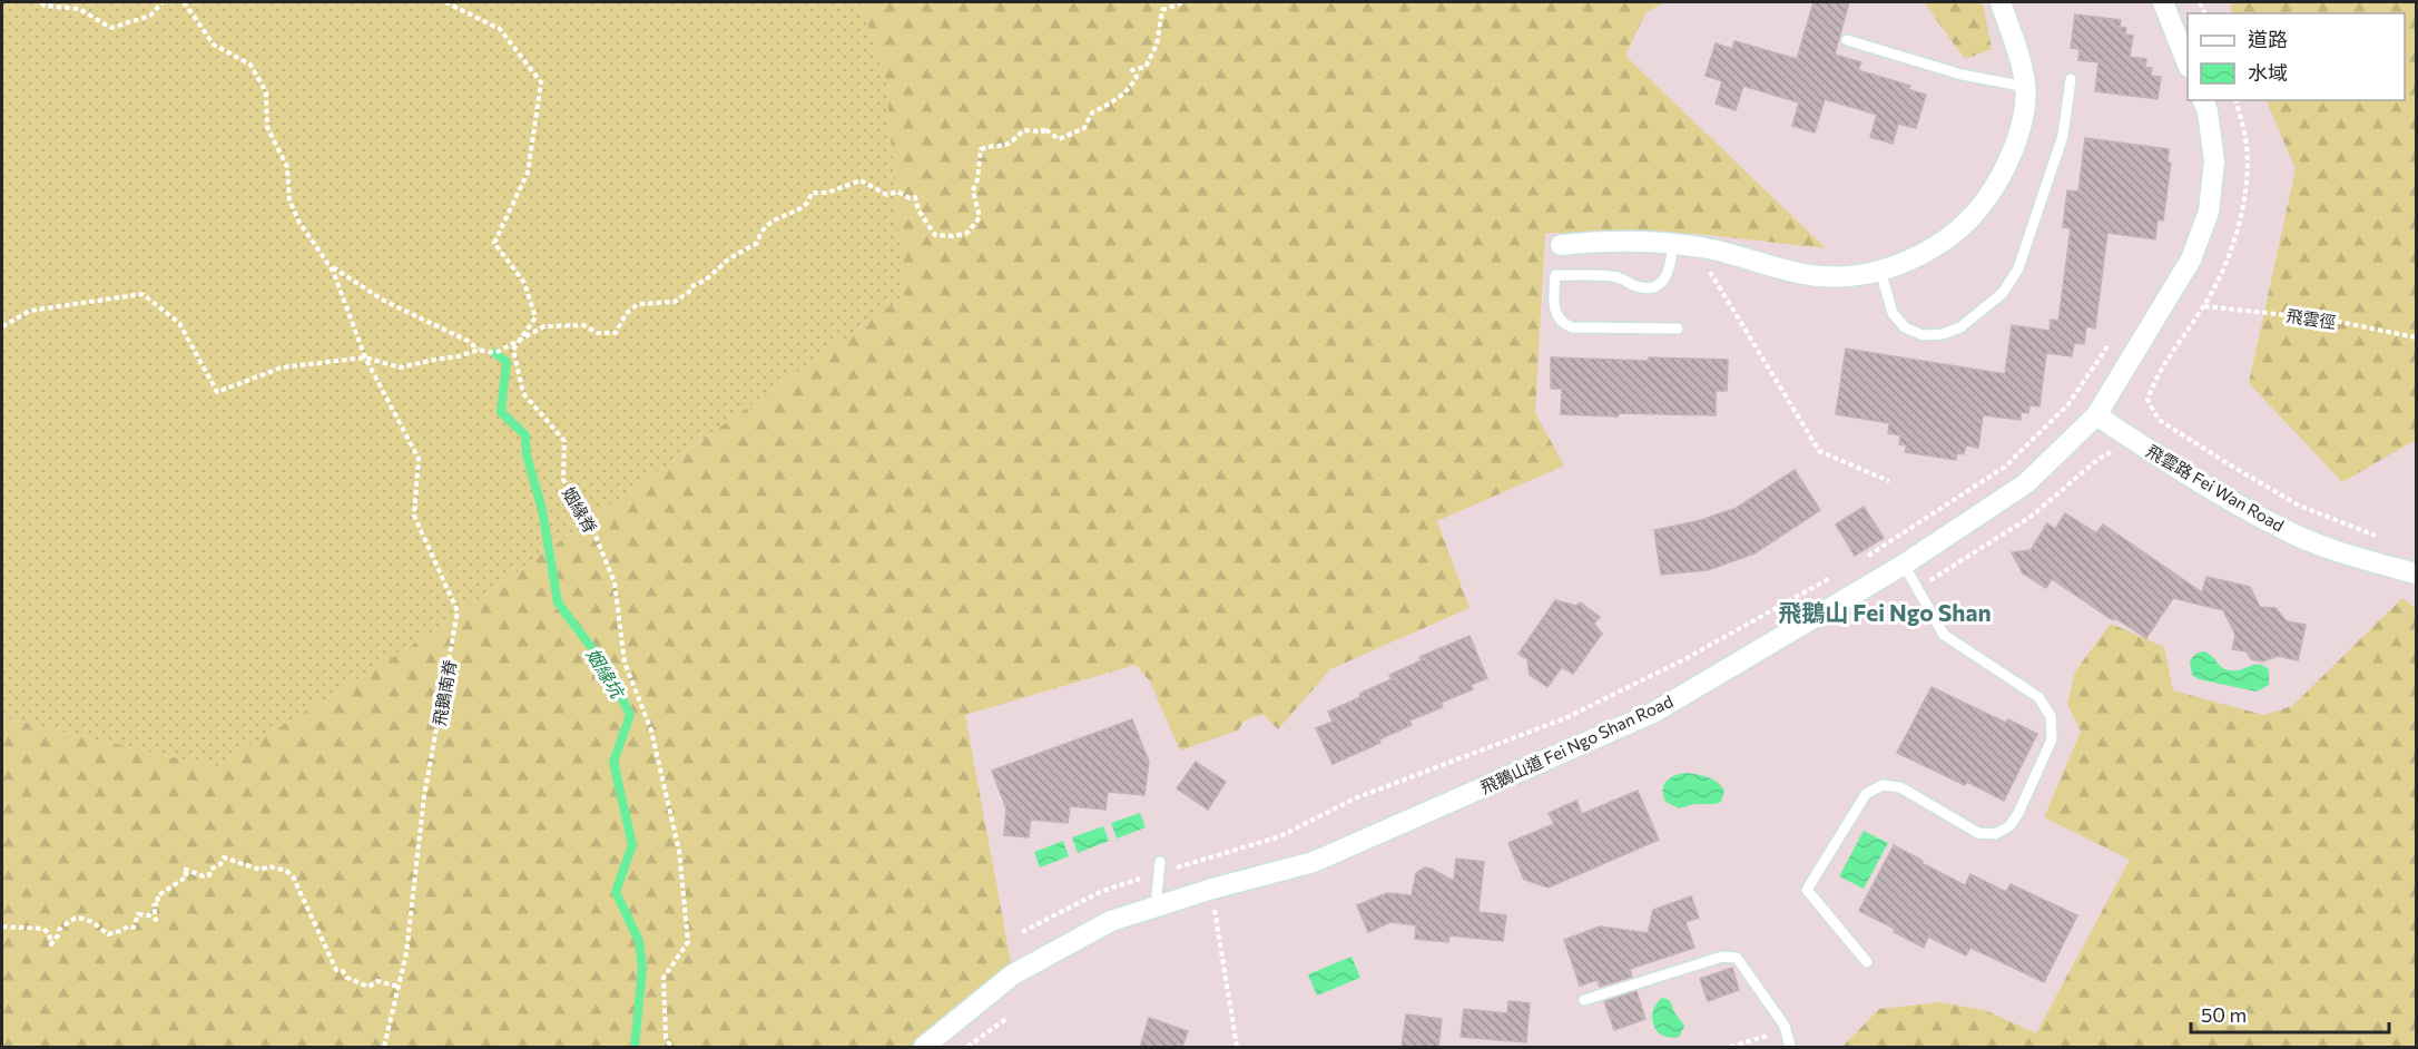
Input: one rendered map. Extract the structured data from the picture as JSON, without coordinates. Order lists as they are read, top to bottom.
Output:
{
  "streets": {
    "street": ["飛雲路 Fei Wan Road", "飛鵝山道 Fei Ngo Shan Road"],
    "path": ["飛雲徑", "姻緣脊", "飛鵝南脊"]
  },
  "crossings": [
    ["飛雲路 Fei Wan Road", "飛鵝山道 Fei Ngo Shan Road"]
  ],
  "districts": ["飛鵝山 Fei Ngo Shan"],
  "water": ["姻緣坑"],
  "legend": ["道路", "水域"],
  "scale_bar": "50 m"
}
